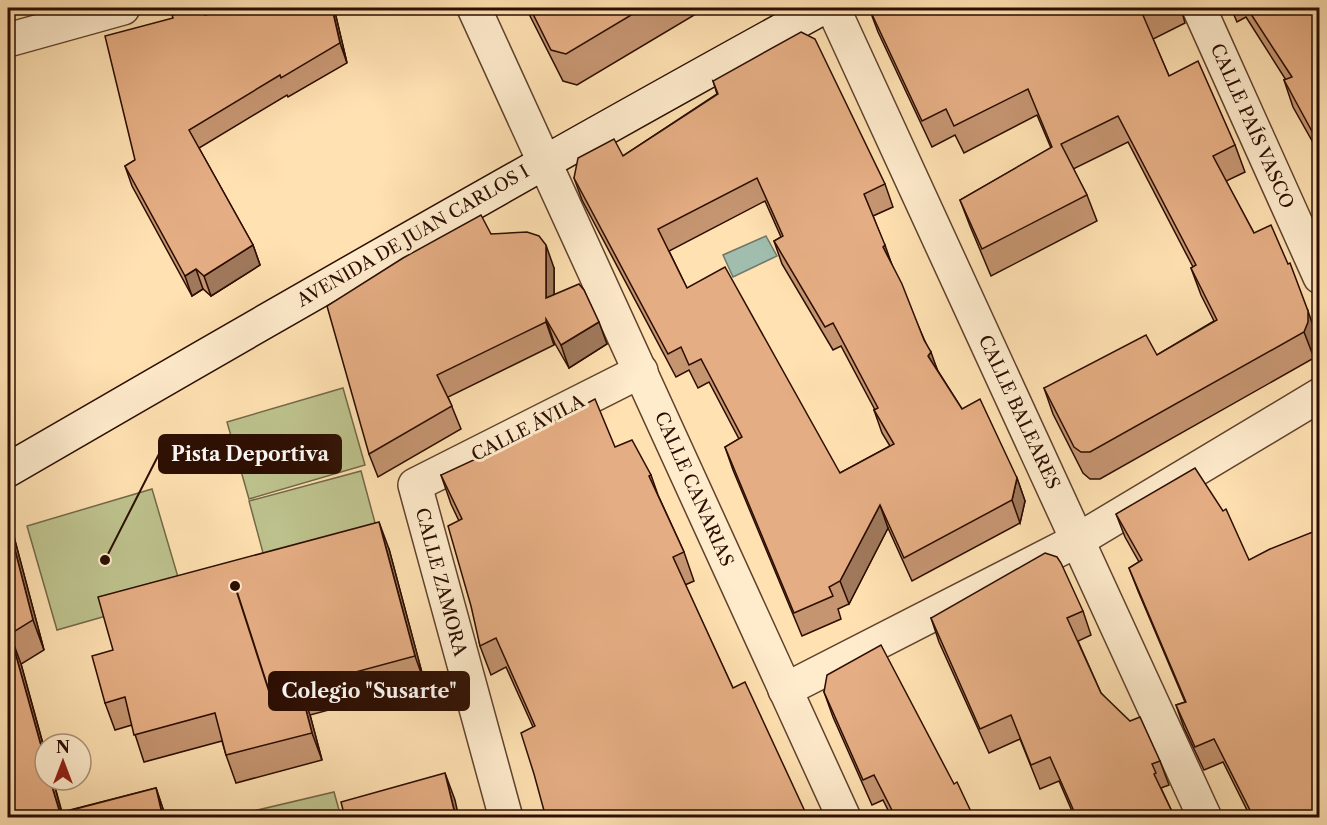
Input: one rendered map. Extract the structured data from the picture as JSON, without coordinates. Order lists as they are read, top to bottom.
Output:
{
  "streets": {
    "street": [
      "CALLE PAÍS VASCO",
      "AVENIDA DE JUAN CARLOS I",
      "CALLE BALEARES",
      "CALLE ÁVILA",
      "CALLE CANARIAS",
      "CALLE ZAMORA"
    ]
  },
  "crossings": [
    ["AVENIDA DE JUAN CARLOS I", "CALLE CANARIAS"],
    ["CALLE ÁVILA", "CALLE CANARIAS"],
    ["CALLE ÁVILA", "CALLE ZAMORA"]
  ],
  "places": ["Pista Deportiva", "Colegio \"Susarte\""],
  "north": "top"
}
